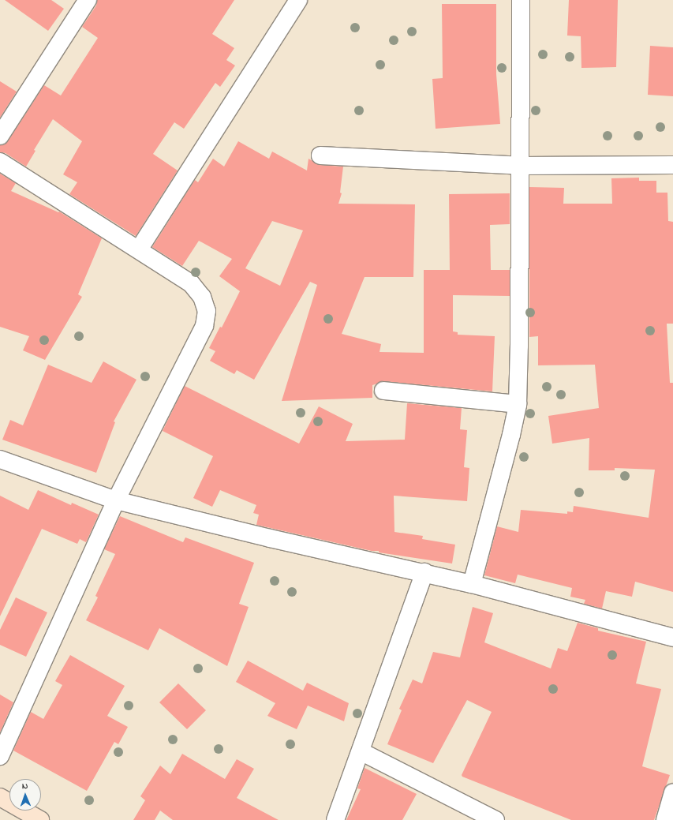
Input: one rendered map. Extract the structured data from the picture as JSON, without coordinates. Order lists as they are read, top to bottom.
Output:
{
  "north": "top"
}
